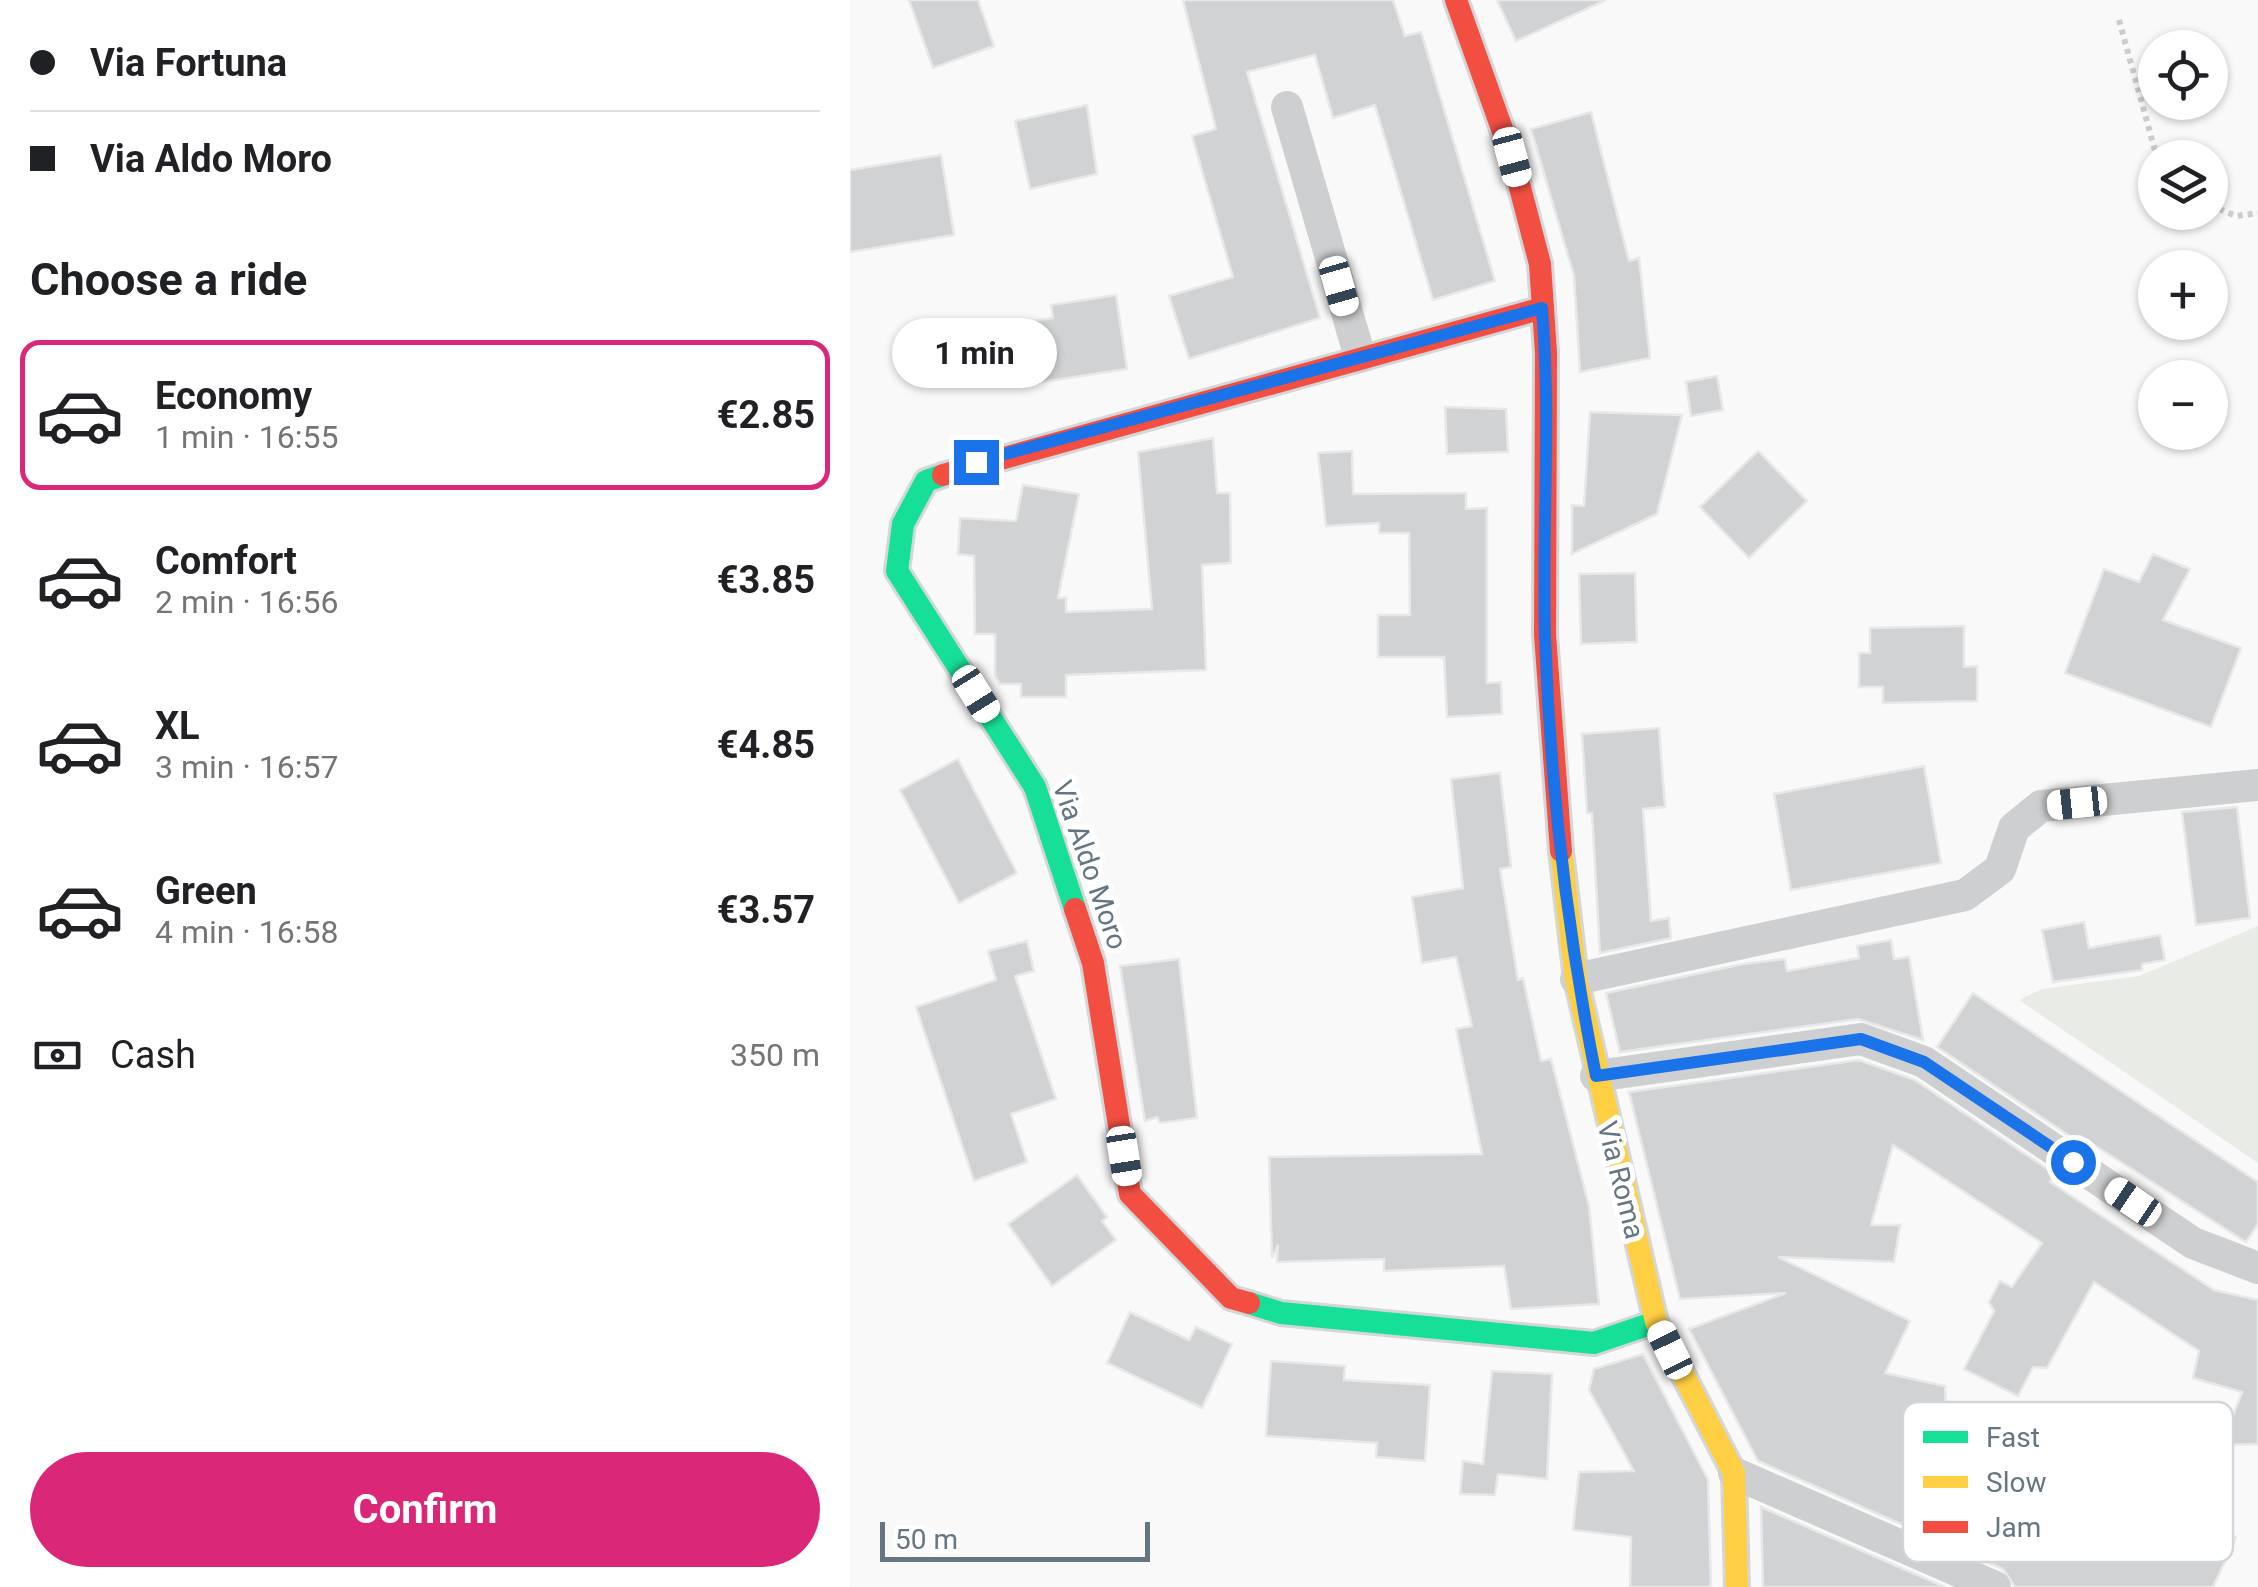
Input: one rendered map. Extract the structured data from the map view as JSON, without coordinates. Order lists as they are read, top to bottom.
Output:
{
  "streets": {
    "street": ["Via Aldo Moro", "Via Roma"]
  },
  "crossings": [
    ["Via Aldo Moro", "Via Roma"]
  ],
  "legend": ["Fast", "Slow", "Jam"],
  "scale_bar": "50 m",
  "page": {
    "banner": ["Via Fortuna", "Via Aldo Moro"],
    "map_buttons": ["+", "−"],
    "heading": "Choose a ride",
    "bubble": "1 min",
    "list": [
      {
        "name": "Economy",
        "note": "1 min · 16:55",
        "value": "€2.85"
      },
      {
        "name": "Comfort",
        "note": "2 min · 16:56",
        "value": "€3.85"
      },
      {
        "name": "XL",
        "note": "3 min · 16:57",
        "value": "€4.85"
      },
      {
        "name": "Green",
        "note": "4 min · 16:58",
        "value": "€3.57"
      }
    ],
    "pay": ["Cash", "350 m"],
    "buttons": "Confirm",
    "scale": "50 m"
  }
}
